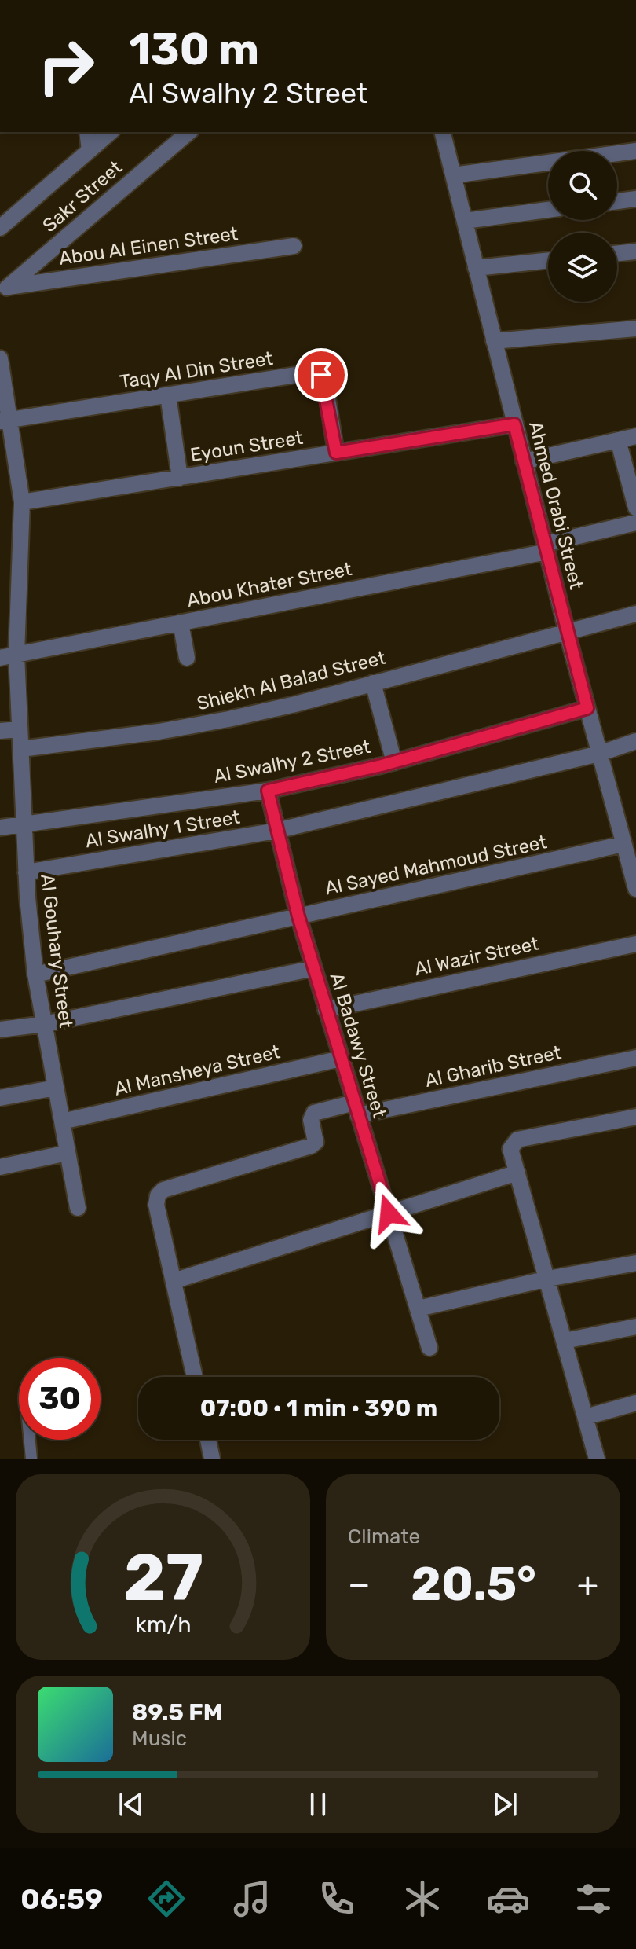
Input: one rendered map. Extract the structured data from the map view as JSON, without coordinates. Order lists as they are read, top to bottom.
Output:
{
  "streets": {
    "street": [
      "Sakr Street",
      "Abou Al Einen Street",
      "Taqy Al Din Street",
      "Eyoun Street",
      "Ahmed Orabi Street",
      "Abou Khater Street",
      "Shiekh Al Balad Street",
      "Al Swalhy 2 Street",
      "Al Swalhy 1 Street",
      "Al Sayed Mahmoud Street",
      "Al Gouhary Street",
      "Al Wazir Street",
      "Al Badawy Street",
      "Al Gharib Street",
      "Al Mansheya Street"
    ]
  },
  "crossings": [
    ["Sakr Street", "Abou Al Einen Street"],
    ["Taqy Al Din Street", "Eyoun Street"],
    ["Taqy Al Din Street", "Al Gouhary Street"],
    ["Eyoun Street", "Ahmed Orabi Street"],
    ["Eyoun Street", "Al Gouhary Street"],
    ["Ahmed Orabi Street", "Abou Khater Street"],
    ["Ahmed Orabi Street", "Shiekh Al Balad Street"],
    ["Ahmed Orabi Street", "Al Swalhy 2 Street"],
    ["Ahmed Orabi Street", "Al Swalhy 1 Street"],
    ["Ahmed Orabi Street", "Al Sayed Mahmoud Street"],
    ["Abou Khater Street", "Al Gouhary Street"],
    ["Shiekh Al Balad Street", "Al Gouhary Street"],
    ["Al Swalhy 2 Street", "Al Gouhary Street"],
    ["Al Swalhy 2 Street", "Al Badawy Street"],
    ["Al Swalhy 1 Street", "Al Gouhary Street"],
    ["Al Swalhy 1 Street", "Al Badawy Street"],
    ["Al Sayed Mahmoud Street", "Al Gouhary Street"],
    ["Al Sayed Mahmoud Street", "Al Badawy Street"],
    ["Al Gouhary Street", "Al Mansheya Street"],
    ["Al Wazir Street", "Al Badawy Street"],
    ["Al Badawy Street", "Al Gharib Street"],
    ["Al Badawy Street", "Al Mansheya Street"]
  ],
  "page": {
    "turn": ["130 m", "Al Swalhy 2 Street"],
    "limit": "30",
    "trip": "07:00 · 1 min · 390 m",
    "tile": "Climate",
    "heat": ["−", "20.5°", "+"],
    "song": ["89.5 FM", "Music"],
    "tabs": "06:59",
    "gauge": ["27", "km/h"]
  }
}
